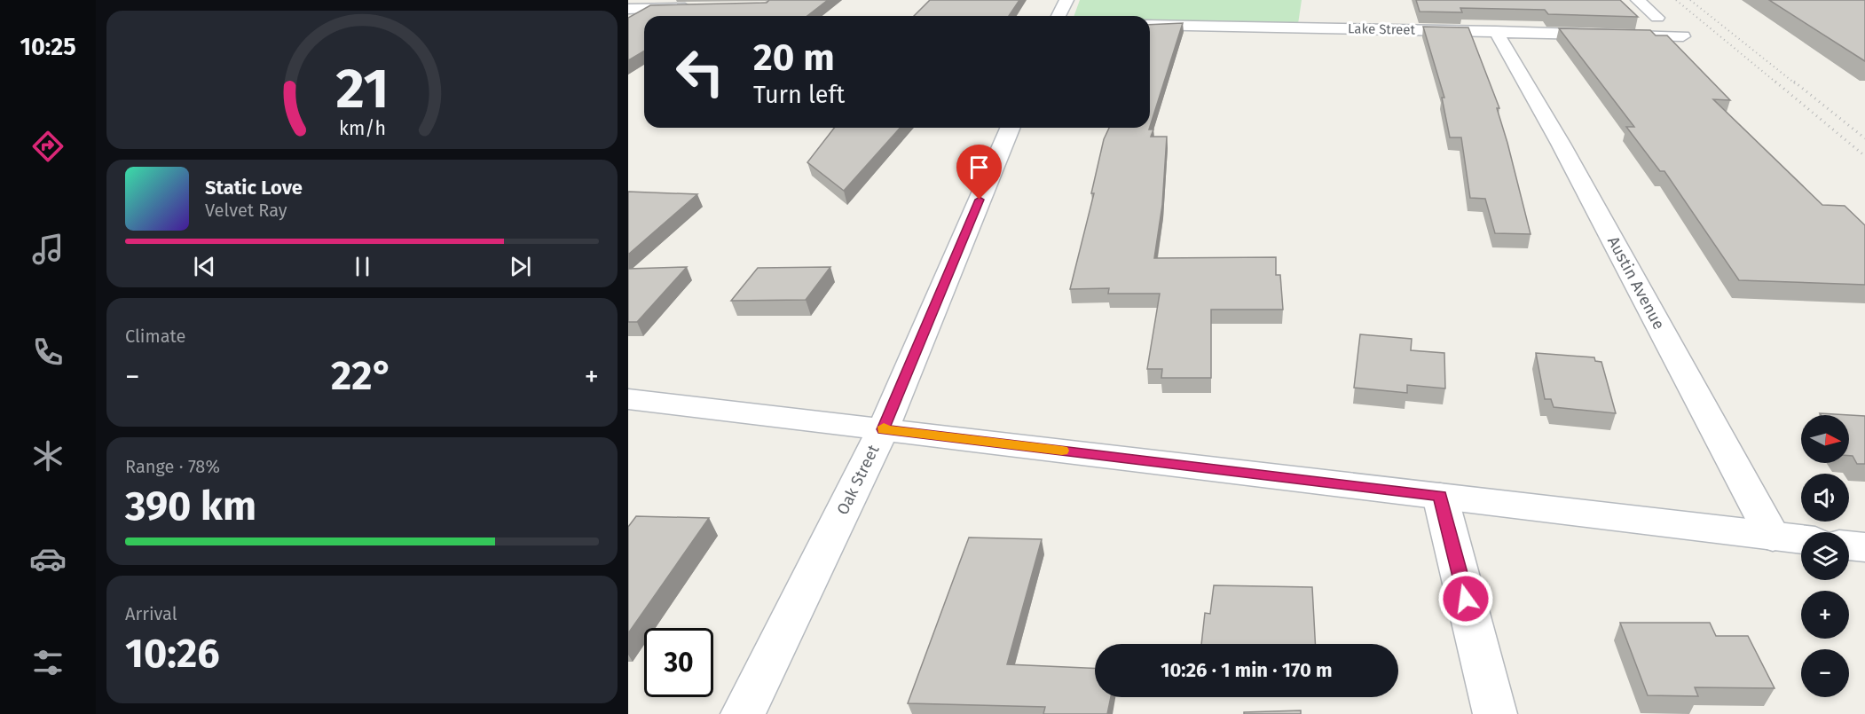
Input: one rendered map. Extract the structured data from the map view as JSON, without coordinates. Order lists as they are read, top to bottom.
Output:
{
  "streets": {
    "street": ["Lake Street", "Austin Avenue", "Oak Street"]
  },
  "crossings": [
    ["Lake Street", "Austin Avenue"]
  ],
  "north": "right",
  "page": {
    "tabs": "10:25",
    "turn": ["20 m", "Turn left"],
    "song": ["Static Love", "Velvet Ray"],
    "tile": [
      "Climate",
      ["Range · 78%", "390 km"],
      ["Arrival", "10:26"]
    ],
    "heat": ["−", "22°", "+"],
    "map_buttons": ["+", "−"],
    "limit": "30",
    "trip": "10:26 · 1 min · 170 m",
    "gauge": ["21", "km/h"]
  }
}
